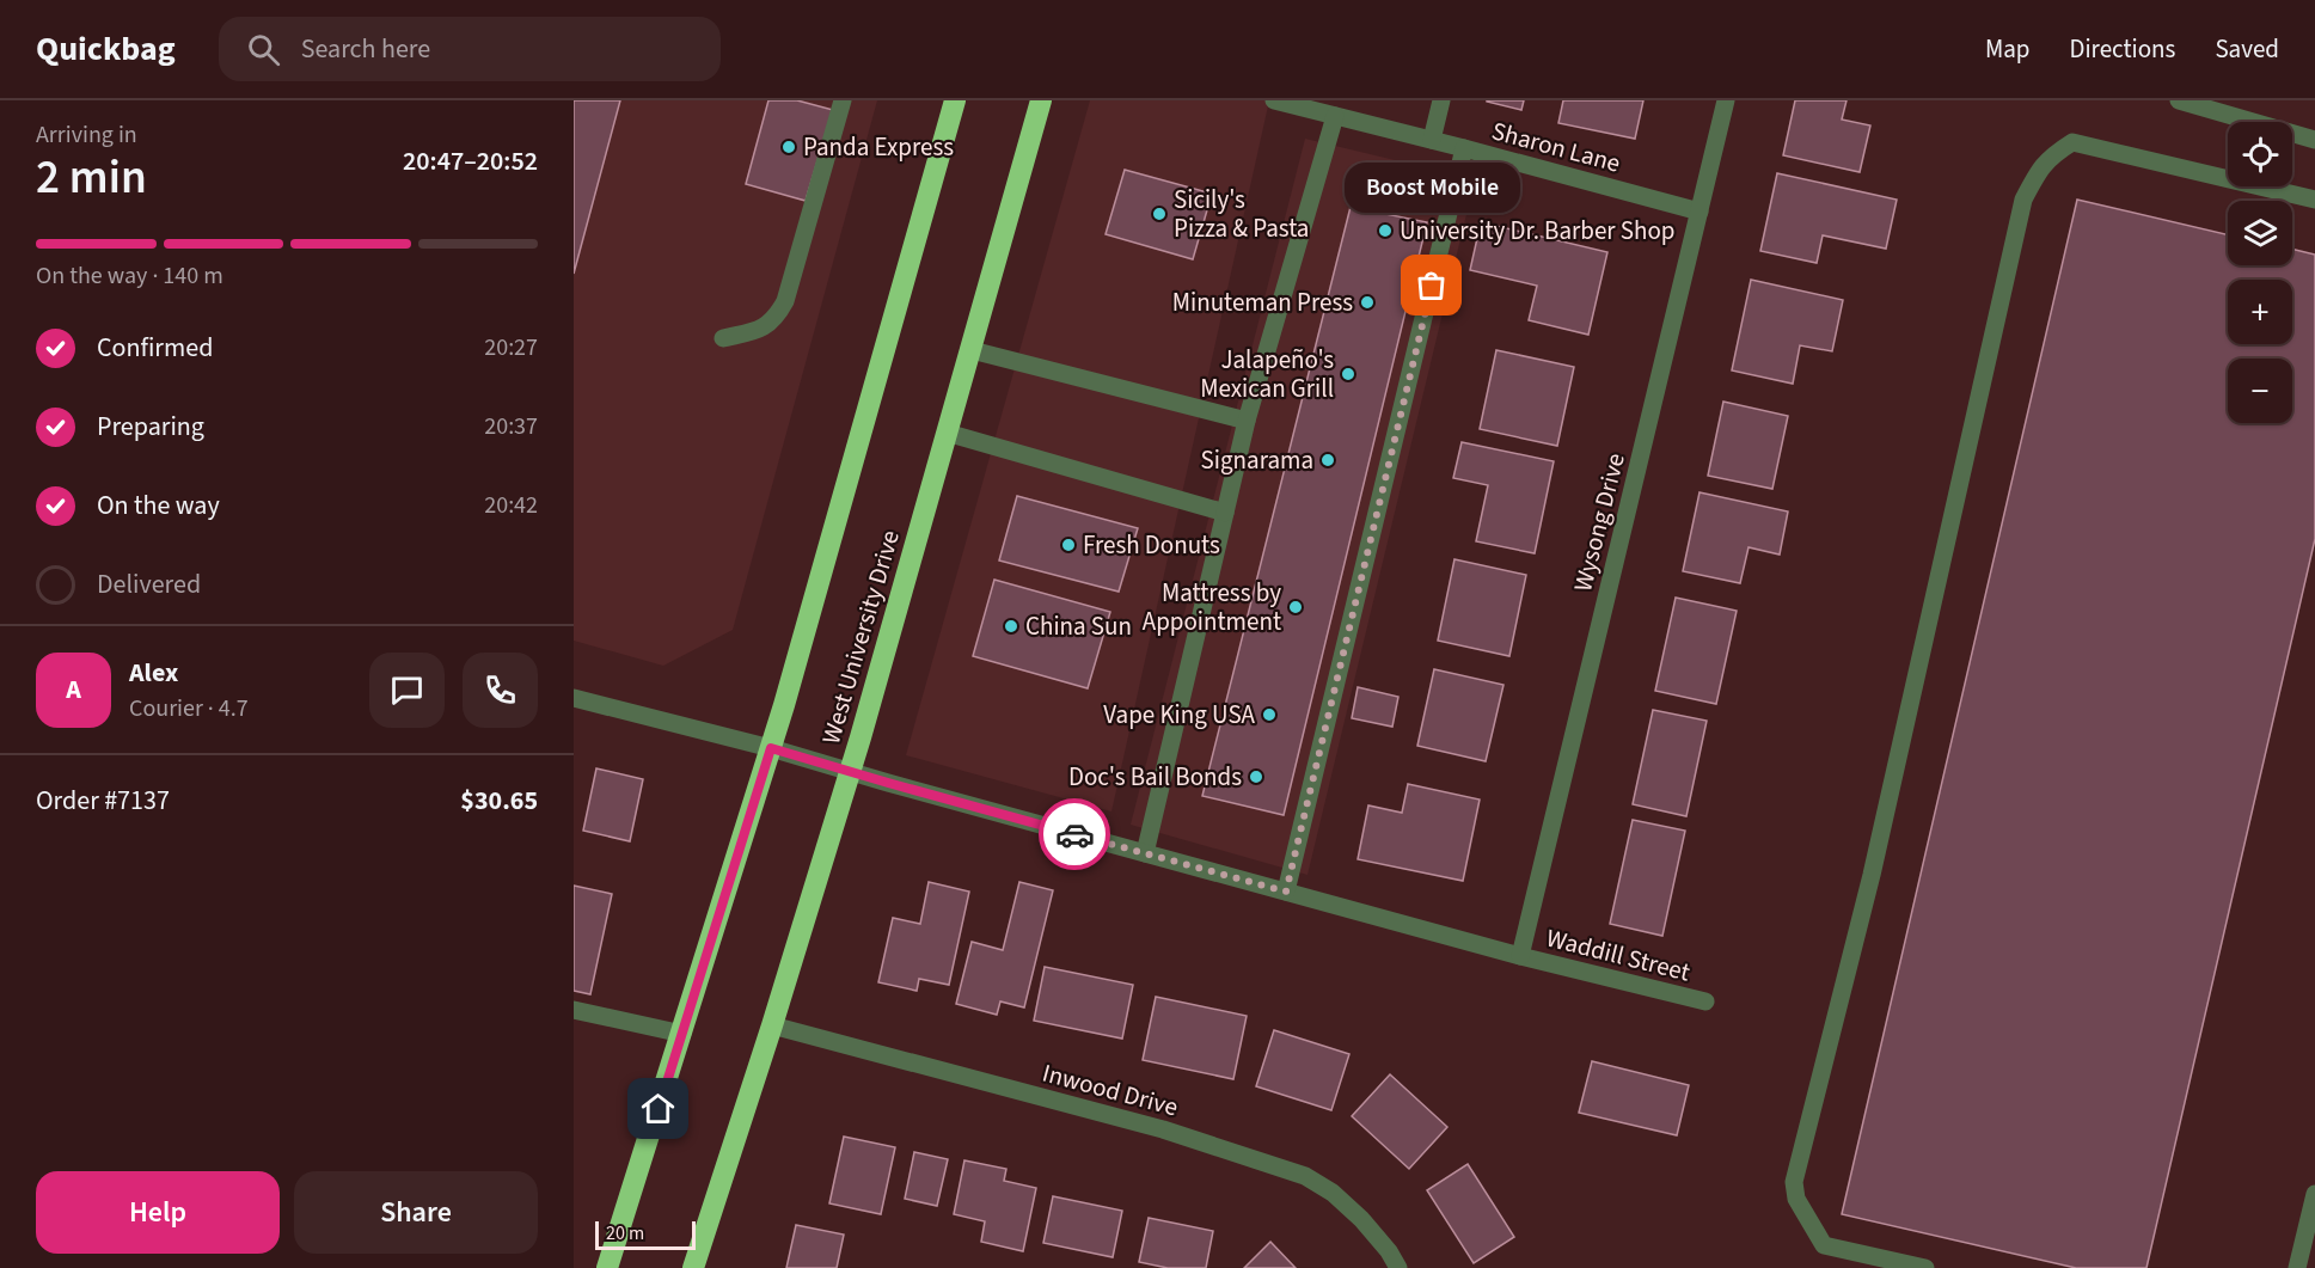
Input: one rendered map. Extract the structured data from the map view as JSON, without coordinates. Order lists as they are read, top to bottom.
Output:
{
  "streets": {
    "highway": ["West University Drive"],
    "street": [
      "Sharon Lane",
      "Wysong Drive",
      "Waddill Street",
      "Inwood Drive"
    ]
  },
  "crossings": [
    ["Sharon Lane", "Wysong Drive"],
    ["Wysong Drive", "Waddill Street"],
    ["West University Drive", "Waddill Street"],
    ["West University Drive", "Inwood Drive"]
  ],
  "places": [
    "Panda Express",
    "Sicily's Pizza & Pasta",
    "University Dr. Barber Shop",
    "Boost Mobile",
    "Minuteman Press",
    "Jalapeño's Mexican Grill",
    "Signarama",
    "Fresh Donuts",
    "Mattress by Appointment",
    "China Sun",
    "Vape King USA",
    "Doc's Bail Bonds"
  ],
  "scale_bar": "20 m",
  "page": {
    "header": "Quickbag",
    "search": "Search here",
    "nav": ["Map", "Directions", "Saved"],
    "heading": ["2 min", "Arriving in", "20:47–20:52"],
    "panel": [
      "Alex",
      "Courier · 4.7",
      "Order #7137",
      "$30.65"
    ],
    "map_buttons": ["+", "−"],
    "bubble": "Boost Mobile",
    "bar": "On the way · 140 m",
    "list": [
      ["Confirmed", "20:27"],
      ["Preparing", "20:37"],
      ["On the way", "20:42"],
      "Delivered"
    ],
    "round": "A",
    "buttons": ["Help", "Share"],
    "scale": "20 m"
  }
}
